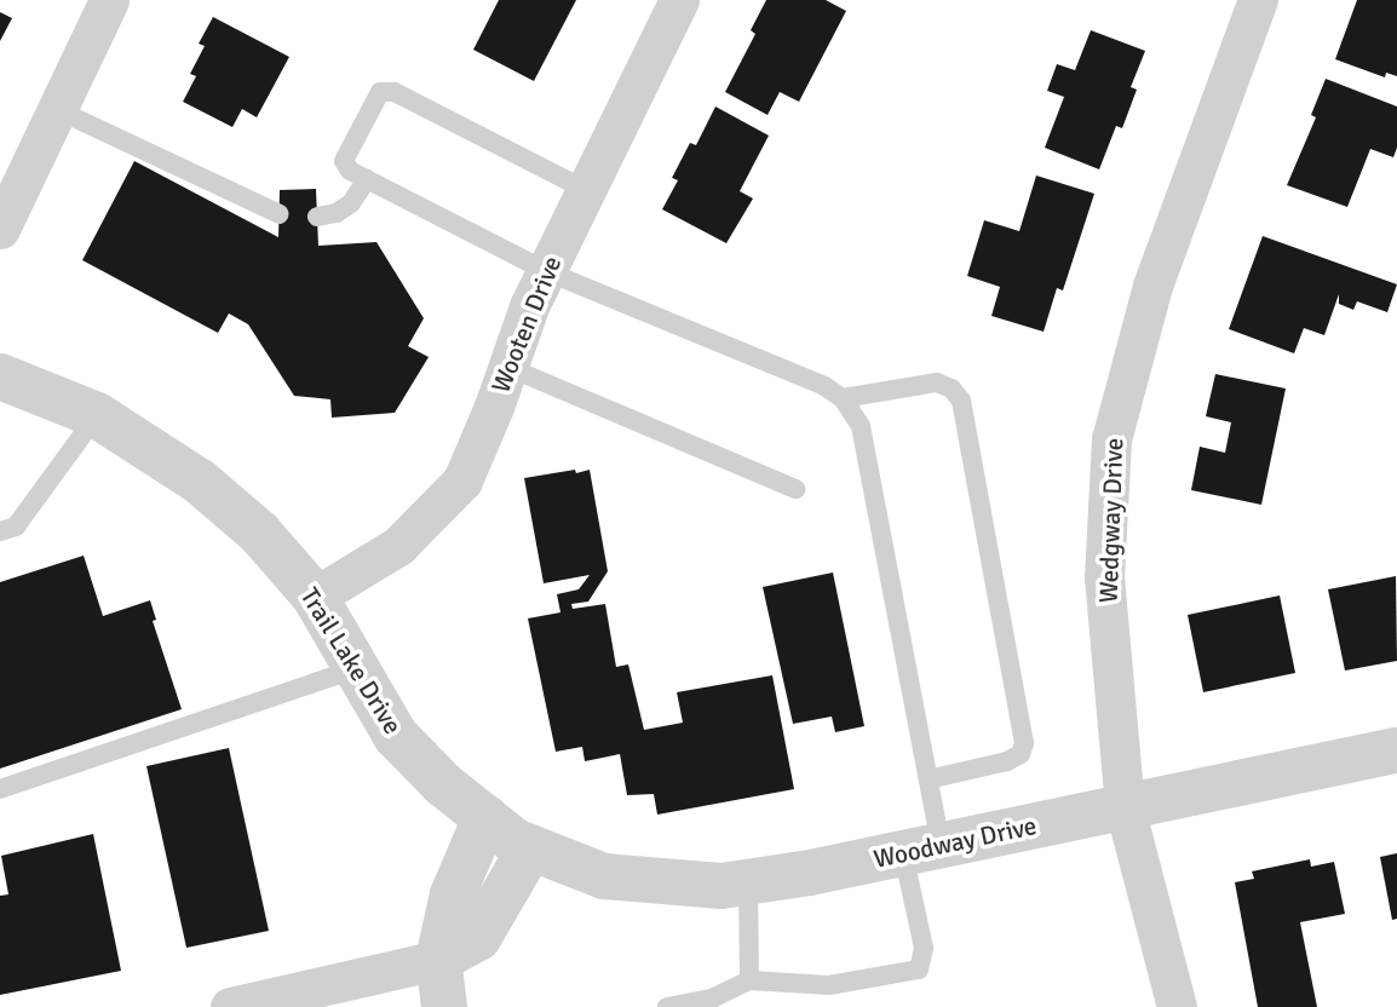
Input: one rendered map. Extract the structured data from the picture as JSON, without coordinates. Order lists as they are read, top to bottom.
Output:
{
  "streets": {
    "street": [
      "Wooten Drive",
      "Wedgway Drive",
      "Trail Lake Drive",
      "Woodway Drive"
    ]
  },
  "crossings": [
    ["Wooten Drive", "Trail Lake Drive"],
    ["Wedgway Drive", "Woodway Drive"],
    ["Trail Lake Drive", "Woodway Drive"]
  ]
}
